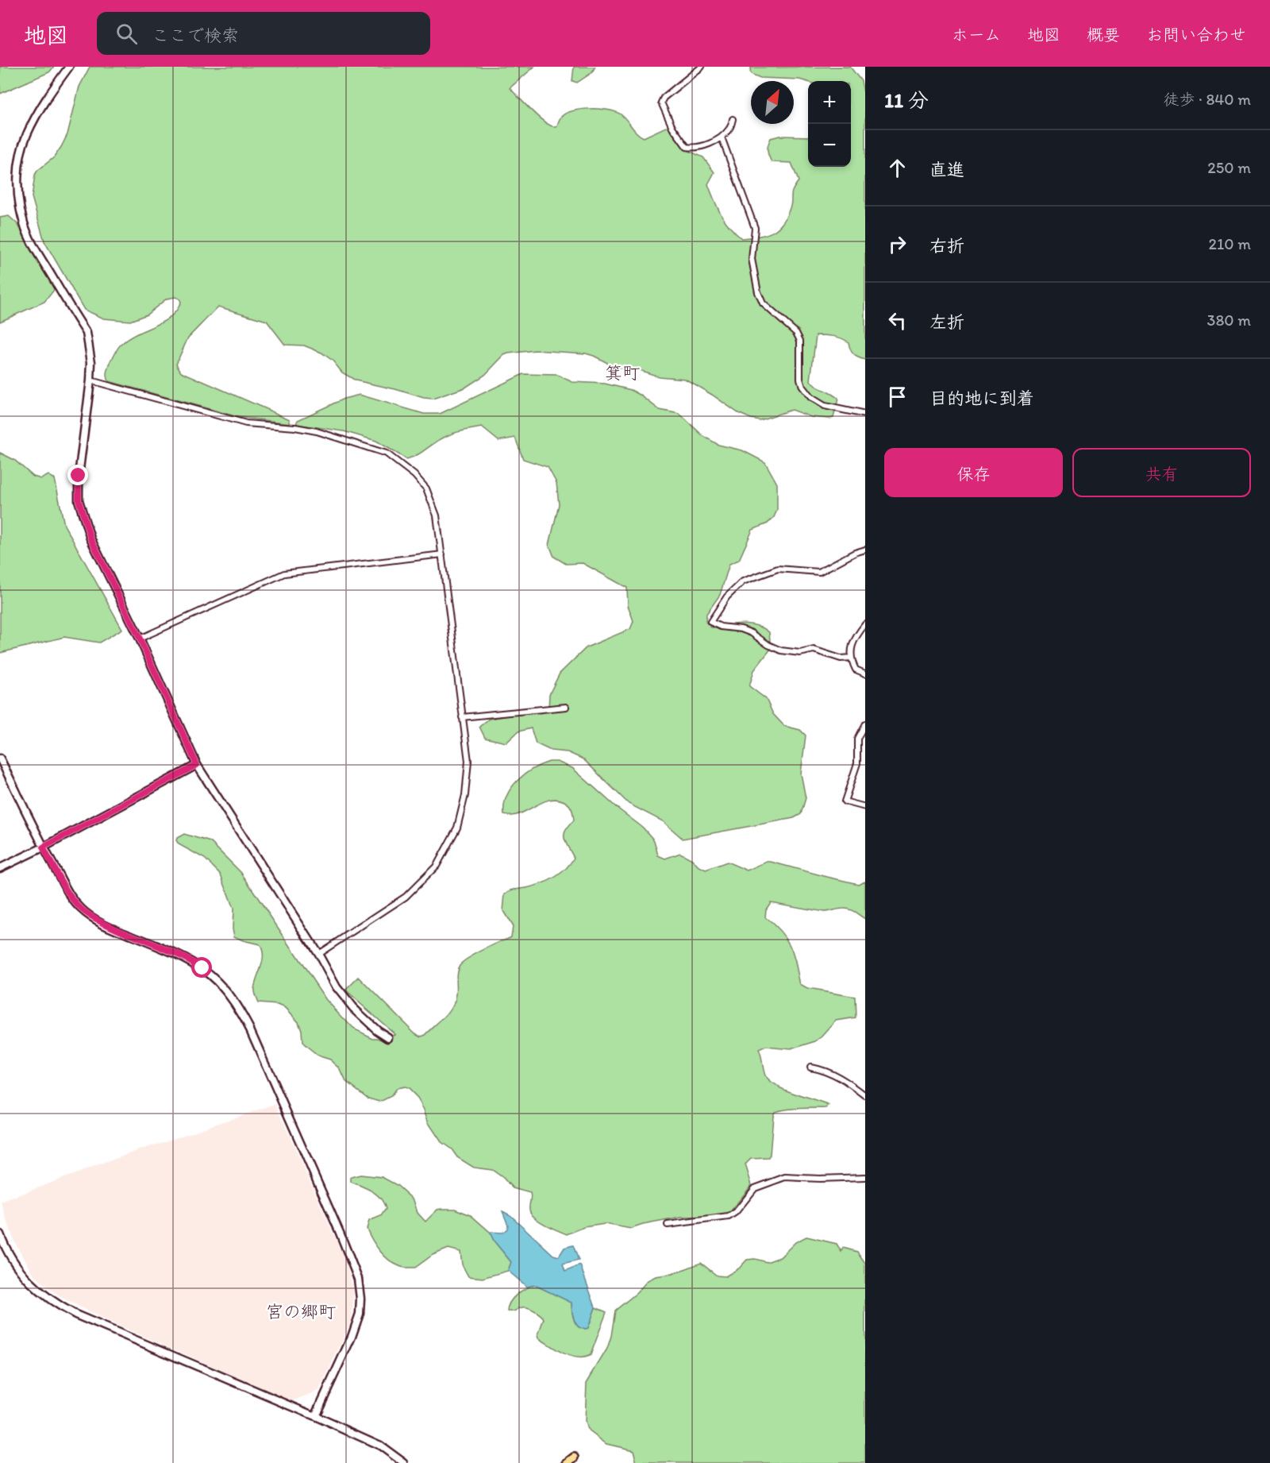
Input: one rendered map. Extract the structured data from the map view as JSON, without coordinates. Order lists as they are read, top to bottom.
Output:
{
  "districts": ["箕町", "宮の郷町"],
  "north": "top right",
  "page": {
    "header": "地図",
    "search": "ここで検索",
    "nav": [
      "ホーム",
      "地図",
      "概要",
      "お問い合わせ"
    ],
    "heading": ["11 分", "徒歩 · 840 m"],
    "map_buttons": ["+", "−"],
    "list": [
      ["直進", "250 m"],
      ["右折", "210 m"],
      ["左折", "380 m"],
      "目的地に到着"
    ],
    "buttons": ["保存", "共有"]
  }
}
